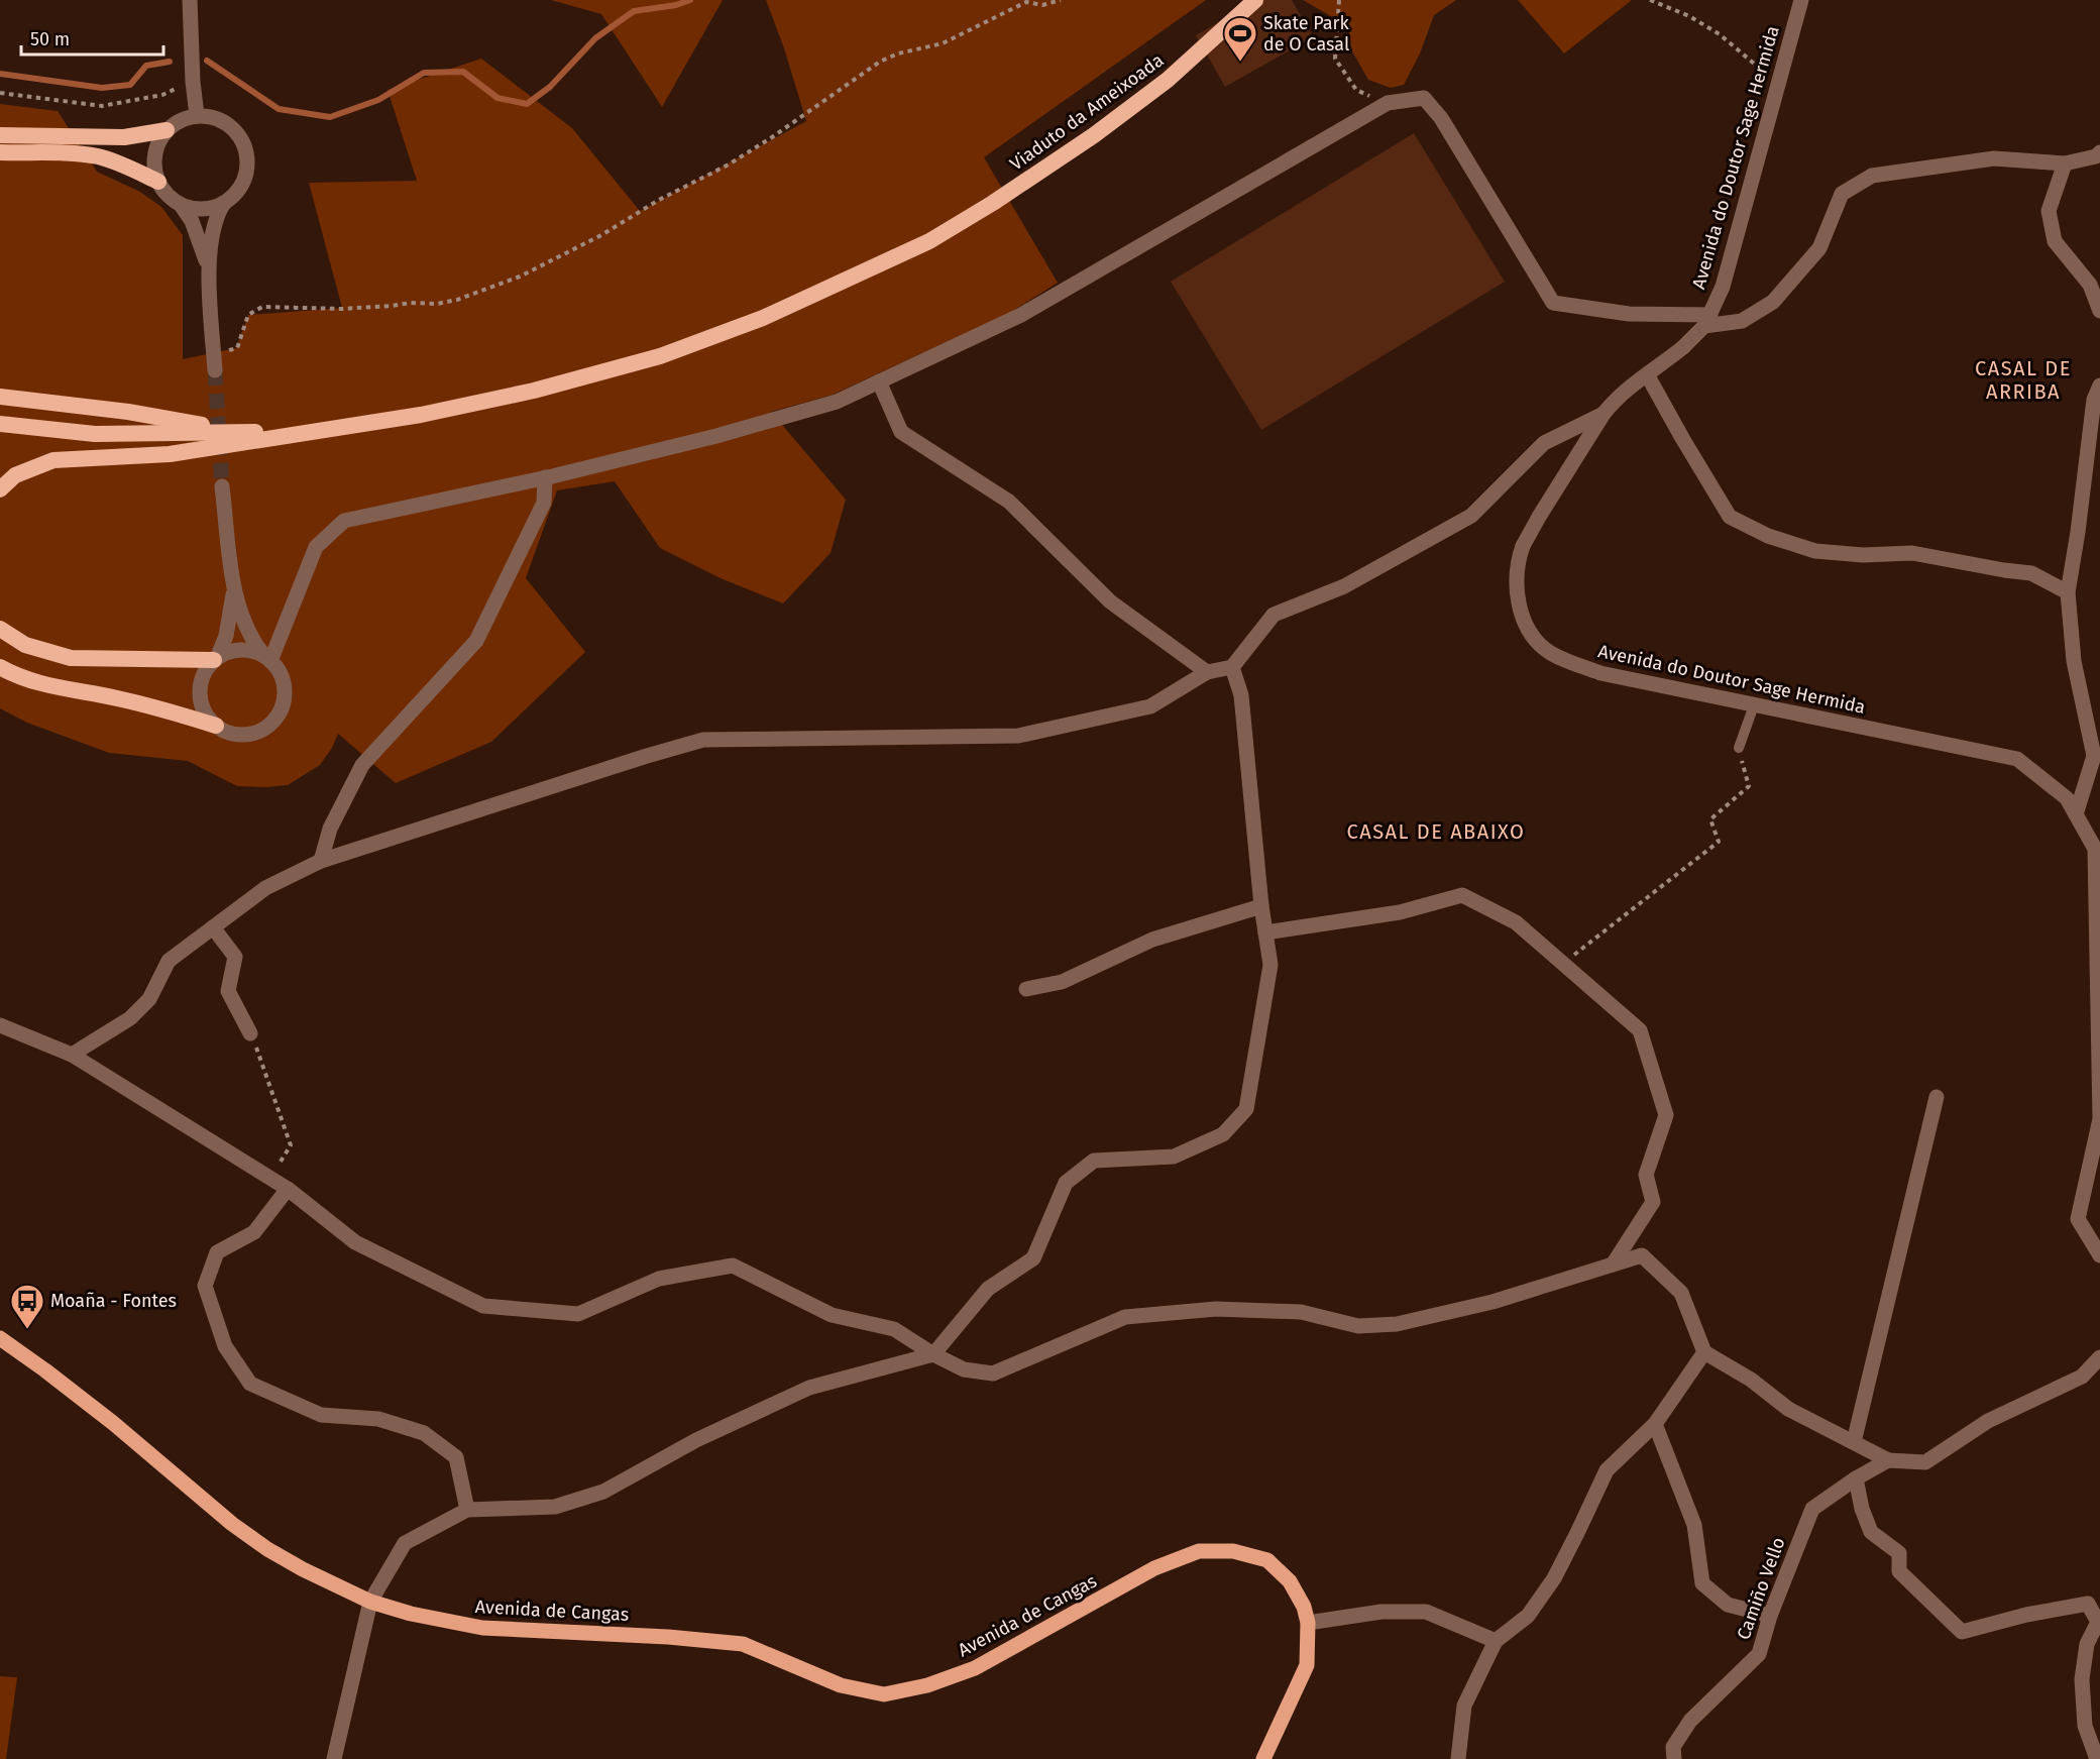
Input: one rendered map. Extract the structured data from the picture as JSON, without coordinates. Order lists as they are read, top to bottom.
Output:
{
  "streets": {
    "highway": ["Viaduto da Ameixoada"],
    "main road": ["Avenida de Cangas"],
    "street": ["Avenida do Doutor Sage Hermida", "Camiño Vello"]
  },
  "districts": ["CASAL DE ARRIBA", "CASAL DE ABAIXO"],
  "places": {
    "sports": ["Skate Park de O Casal"],
    "bus stop": ["Moaña - Fontes"]
  },
  "scale_bar": "50 m"
}
